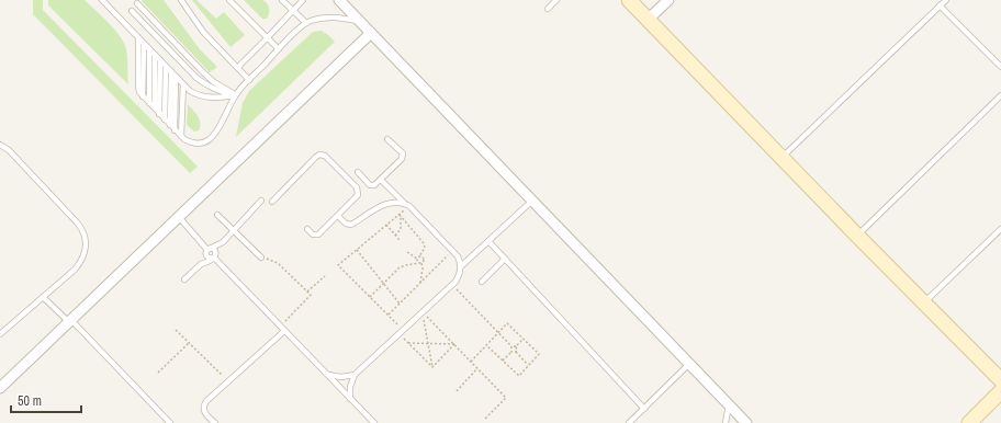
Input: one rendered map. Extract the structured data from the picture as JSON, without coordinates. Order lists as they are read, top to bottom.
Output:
{
  "scale_bar": "50 m"
}
